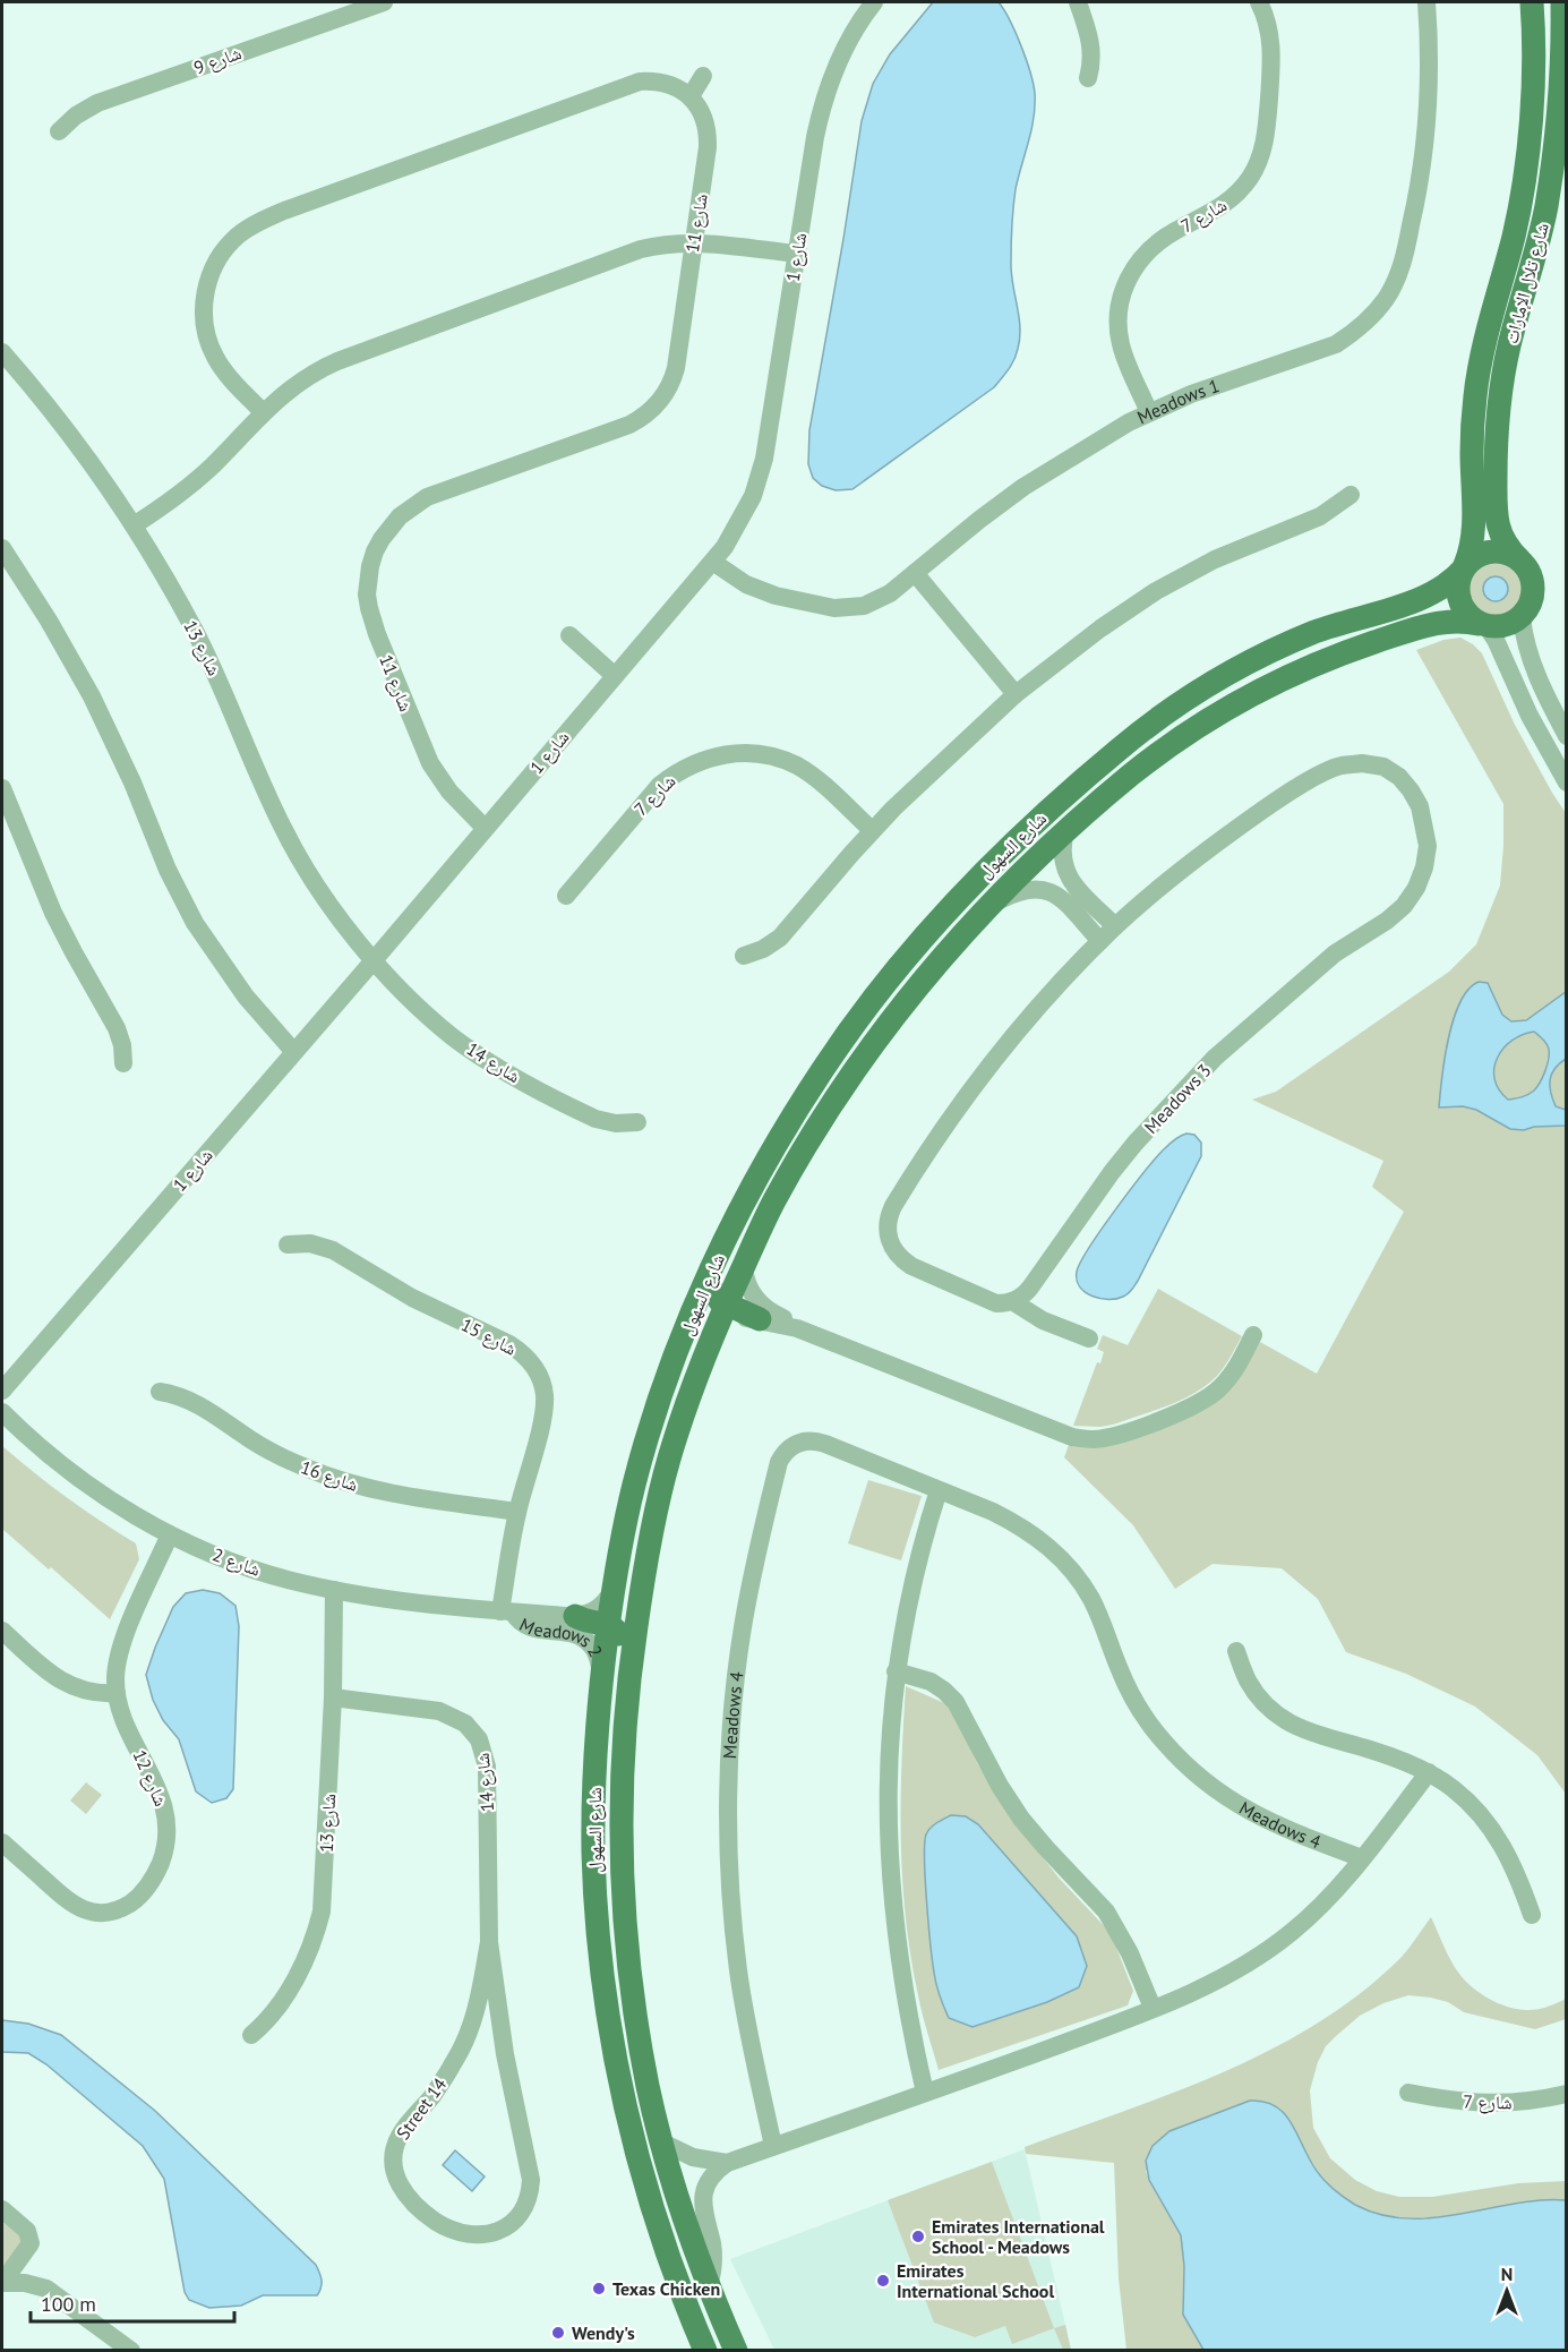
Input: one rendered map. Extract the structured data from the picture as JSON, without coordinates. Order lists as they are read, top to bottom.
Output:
{
  "streets": {
    "main road": ["شارع تلال الإمارات", "شارع السهول"],
    "street": [
      "شارع 9",
      "شارع 7",
      "شارع 11",
      "شارع 1",
      "Meadows 1",
      "شارع 13",
      "شارع 14",
      "Meadows 3",
      "شارع 15",
      "شارع 16",
      "شارع 2",
      "Meadows 2",
      "Meadows 4",
      "شارع 12",
      "Street 14"
    ]
  },
  "crossings": [
    ["شارع 7", "Meadows 1"],
    ["شارع 11", "شارع 1"],
    ["شارع 1", "Meadows 1"],
    ["شارع 1", "شارع 13"],
    ["شارع 1", "شارع 14"],
    ["شارع تلال الإمارات", "شارع السهول"],
    ["شارع 13", "شارع 14"],
    ["شارع 13", "شارع 2"],
    ["شارع السهول", "Meadows 2"],
    ["شارع 14", "Street 14"],
    ["شارع 15", "شارع 16"],
    ["شارع 15", "شارع 2"],
    ["شارع 15", "Meadows 2"],
    ["شارع 2", "Meadows 2"],
    ["شارع 2", "شارع 12"]
  ],
  "places": [
    "Emirates International School - Meadows",
    "Emirates International School",
    "Texas Chicken",
    "Wendy's"
  ],
  "scale_bar": "100 m",
  "north": "top"
}
